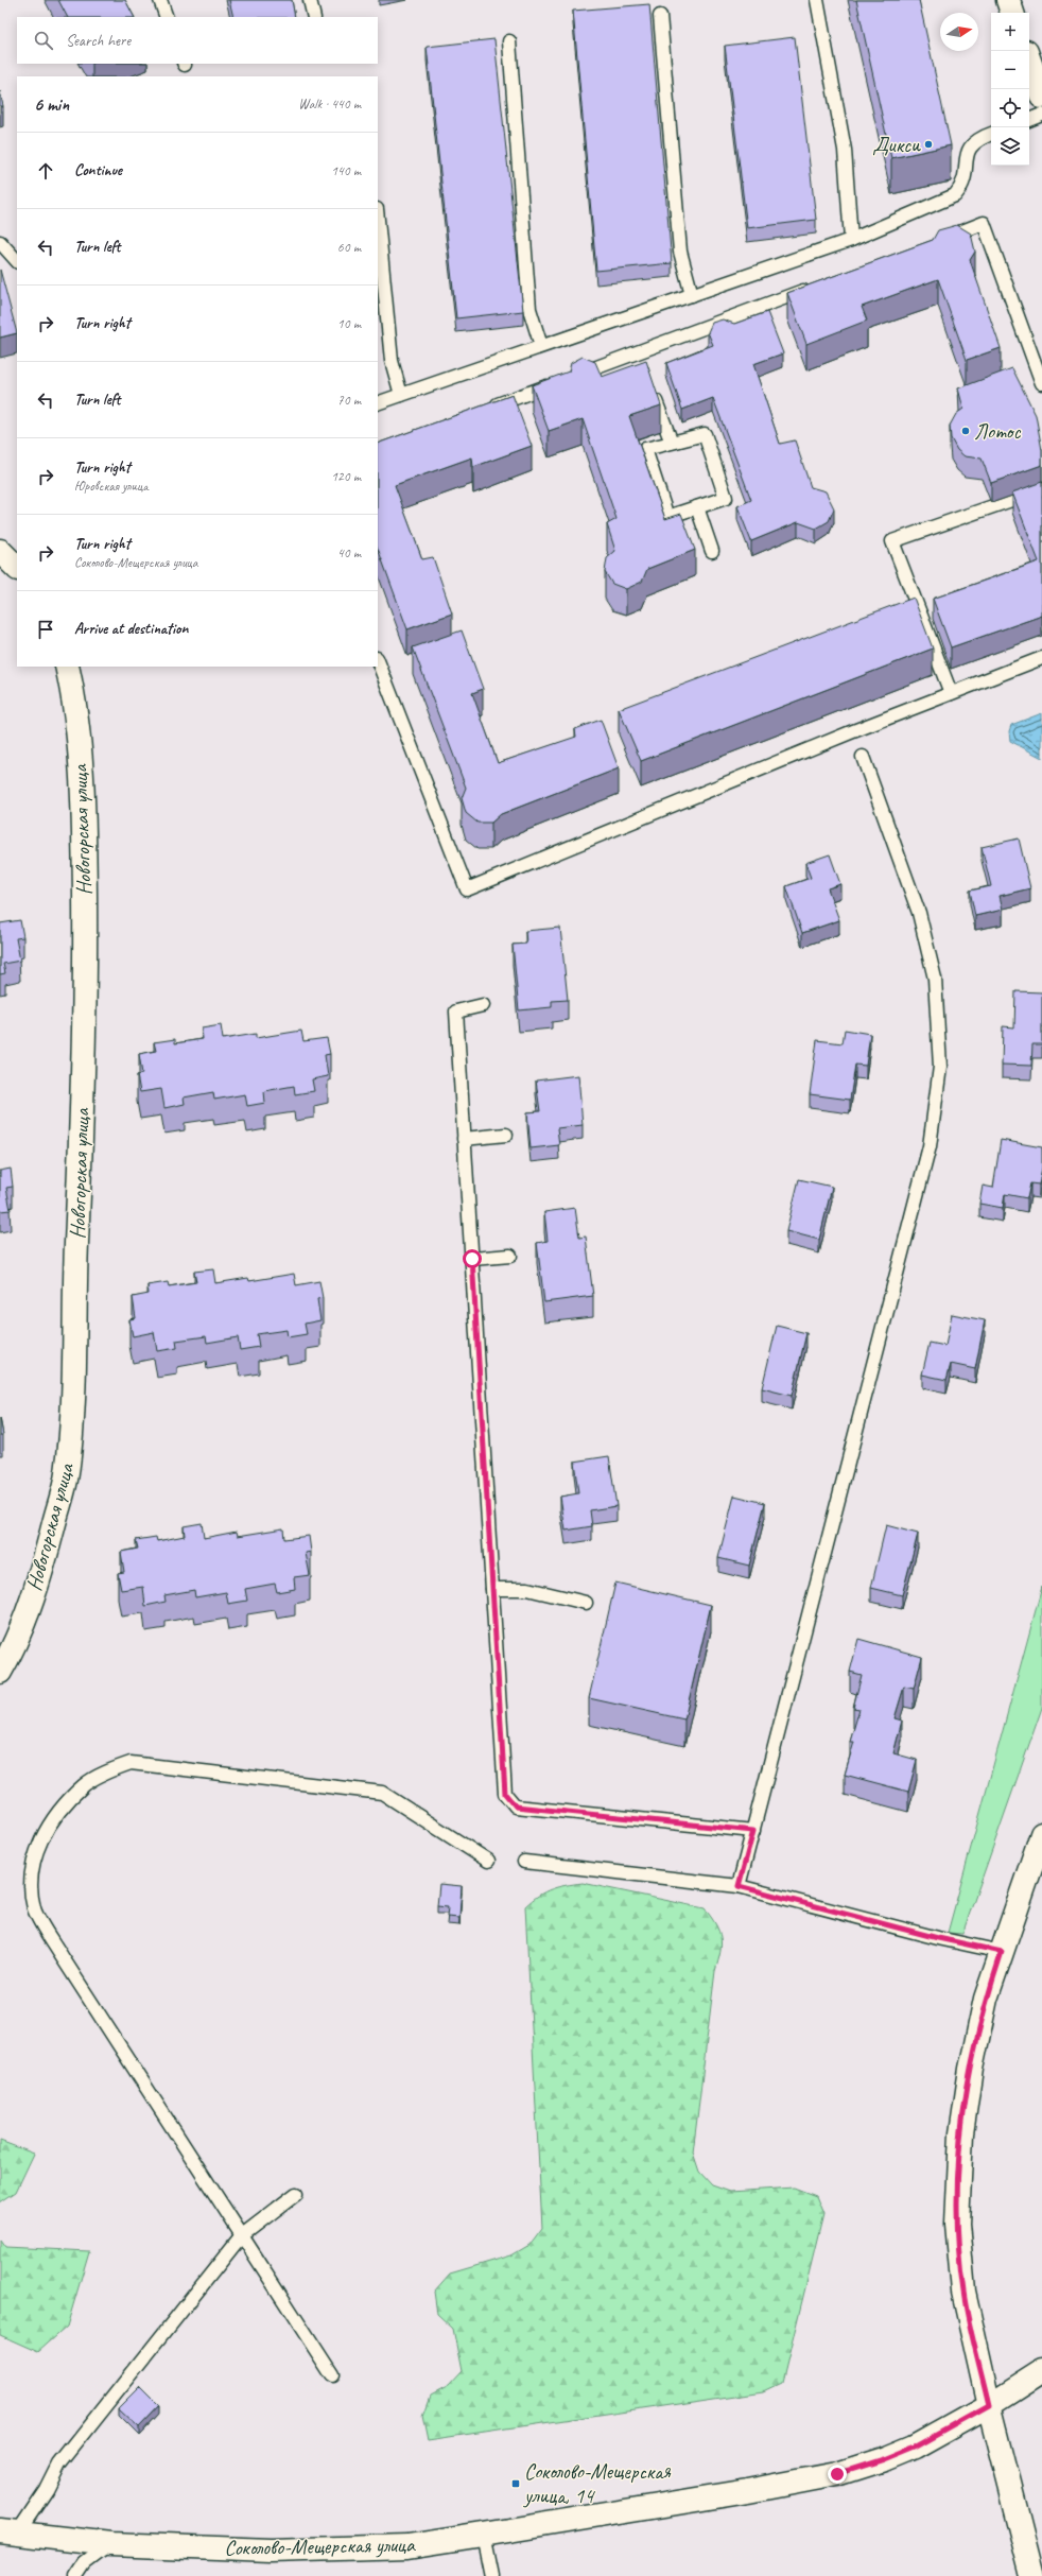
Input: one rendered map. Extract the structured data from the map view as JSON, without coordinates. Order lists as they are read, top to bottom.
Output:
{
  "streets": {
    "street": ["Новогорская улица", "Соколово-Мещерская улица"]
  },
  "places": {
    "other": ["Дикси", "Лотос"],
    "transit": ["Соколово-Мещерская улица, 14"]
  },
  "north": "right",
  "page": {
    "map_buttons": ["+", "−"],
    "search": "Search here",
    "heading": ["6 min", "Walk · 440 m"],
    "list": [
      ["Continue", "140 m"],
      ["Turn left", "60 m"],
      ["Turn right", "10 m"],
      ["Turn left", "70 m"],
      ["Turn right", "Юровская улица", "120 m"],
      ["Turn right", "Соколово-Мещерская улица", "40 m"],
      "Arrive at destination"
    ]
  }
}
